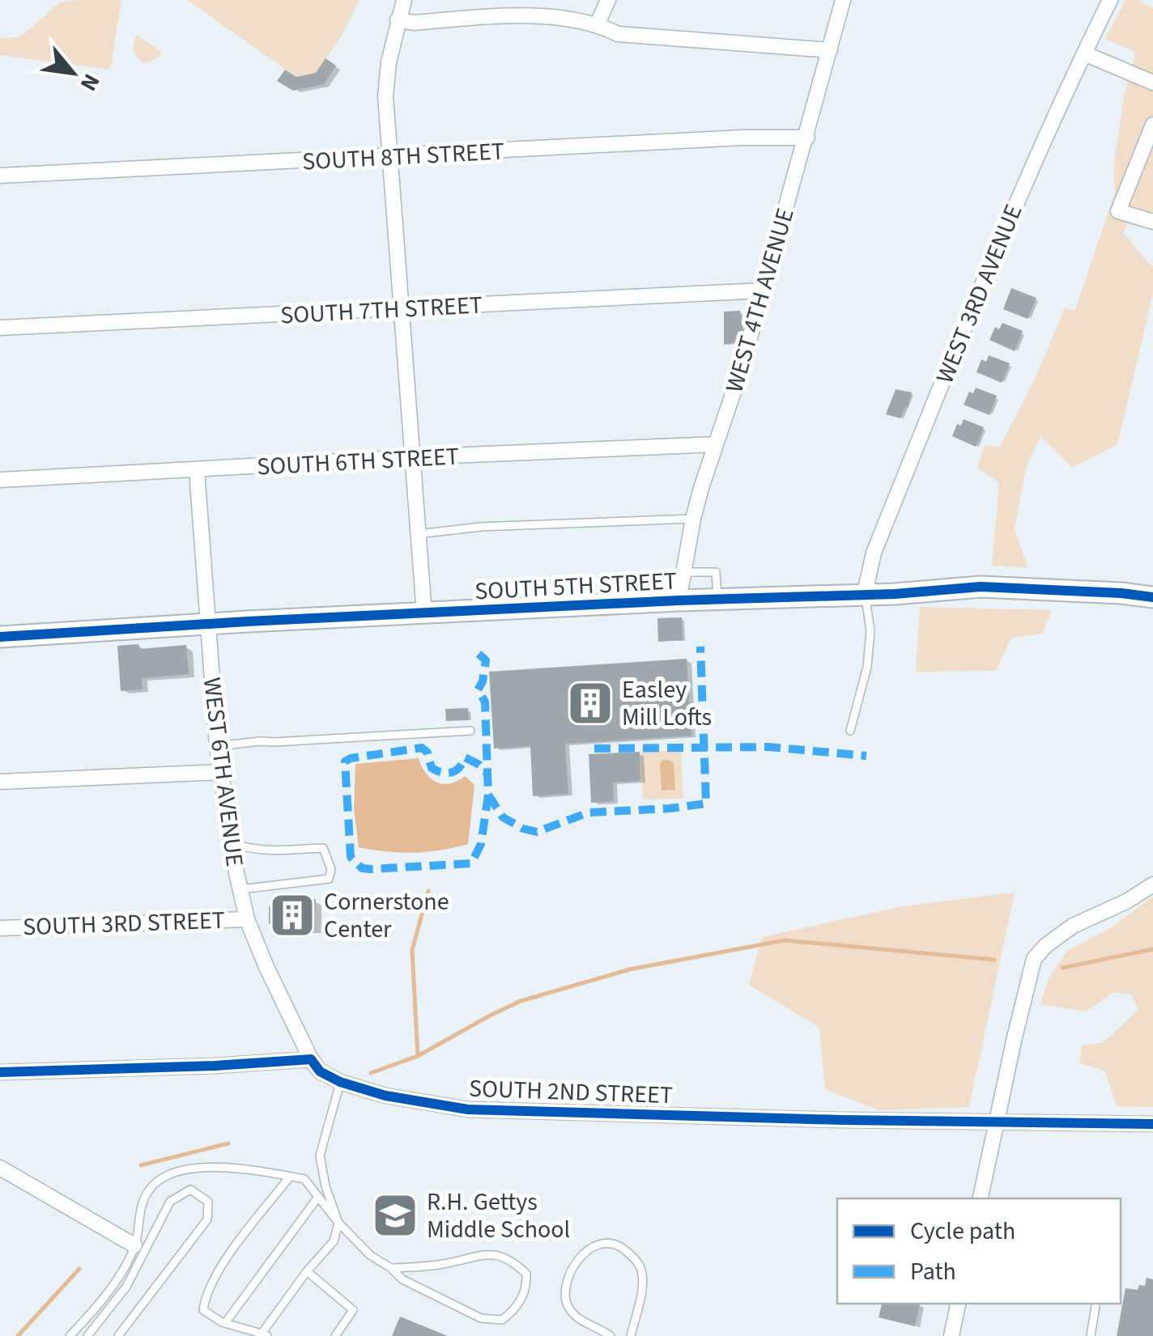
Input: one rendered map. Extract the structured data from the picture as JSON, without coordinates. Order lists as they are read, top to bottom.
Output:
{
  "streets": {
    "street": [
      "SOUTH 8TH STREET",
      "WEST 3RD AVENUE",
      "WEST 4TH AVENUE",
      "SOUTH 7TH STREET",
      "SOUTH 6TH STREET",
      "SOUTH 5TH STREET",
      "WEST 6TH AVENUE",
      "SOUTH 3RD STREET",
      "SOUTH 2ND STREET"
    ]
  },
  "crossings": [
    ["SOUTH 8TH STREET", "WEST 4TH AVENUE"],
    ["WEST 3RD AVENUE", "SOUTH 5TH STREET"],
    ["WEST 4TH AVENUE", "SOUTH 7TH STREET"],
    ["WEST 4TH AVENUE", "SOUTH 6TH STREET"],
    ["WEST 4TH AVENUE", "SOUTH 5TH STREET"],
    ["SOUTH 6TH STREET", "WEST 6TH AVENUE"],
    ["SOUTH 5TH STREET", "WEST 6TH AVENUE"],
    ["WEST 6TH AVENUE", "SOUTH 3RD STREET"],
    ["WEST 6TH AVENUE", "SOUTH 2ND STREET"]
  ],
  "places": {
    "building": ["Easley Mill Lofts", "Cornerstone Center"],
    "school or university": ["R.H. Gettys Middle School"]
  },
  "legend": ["Cycle path", "Path"],
  "north": "bottom right"
}
